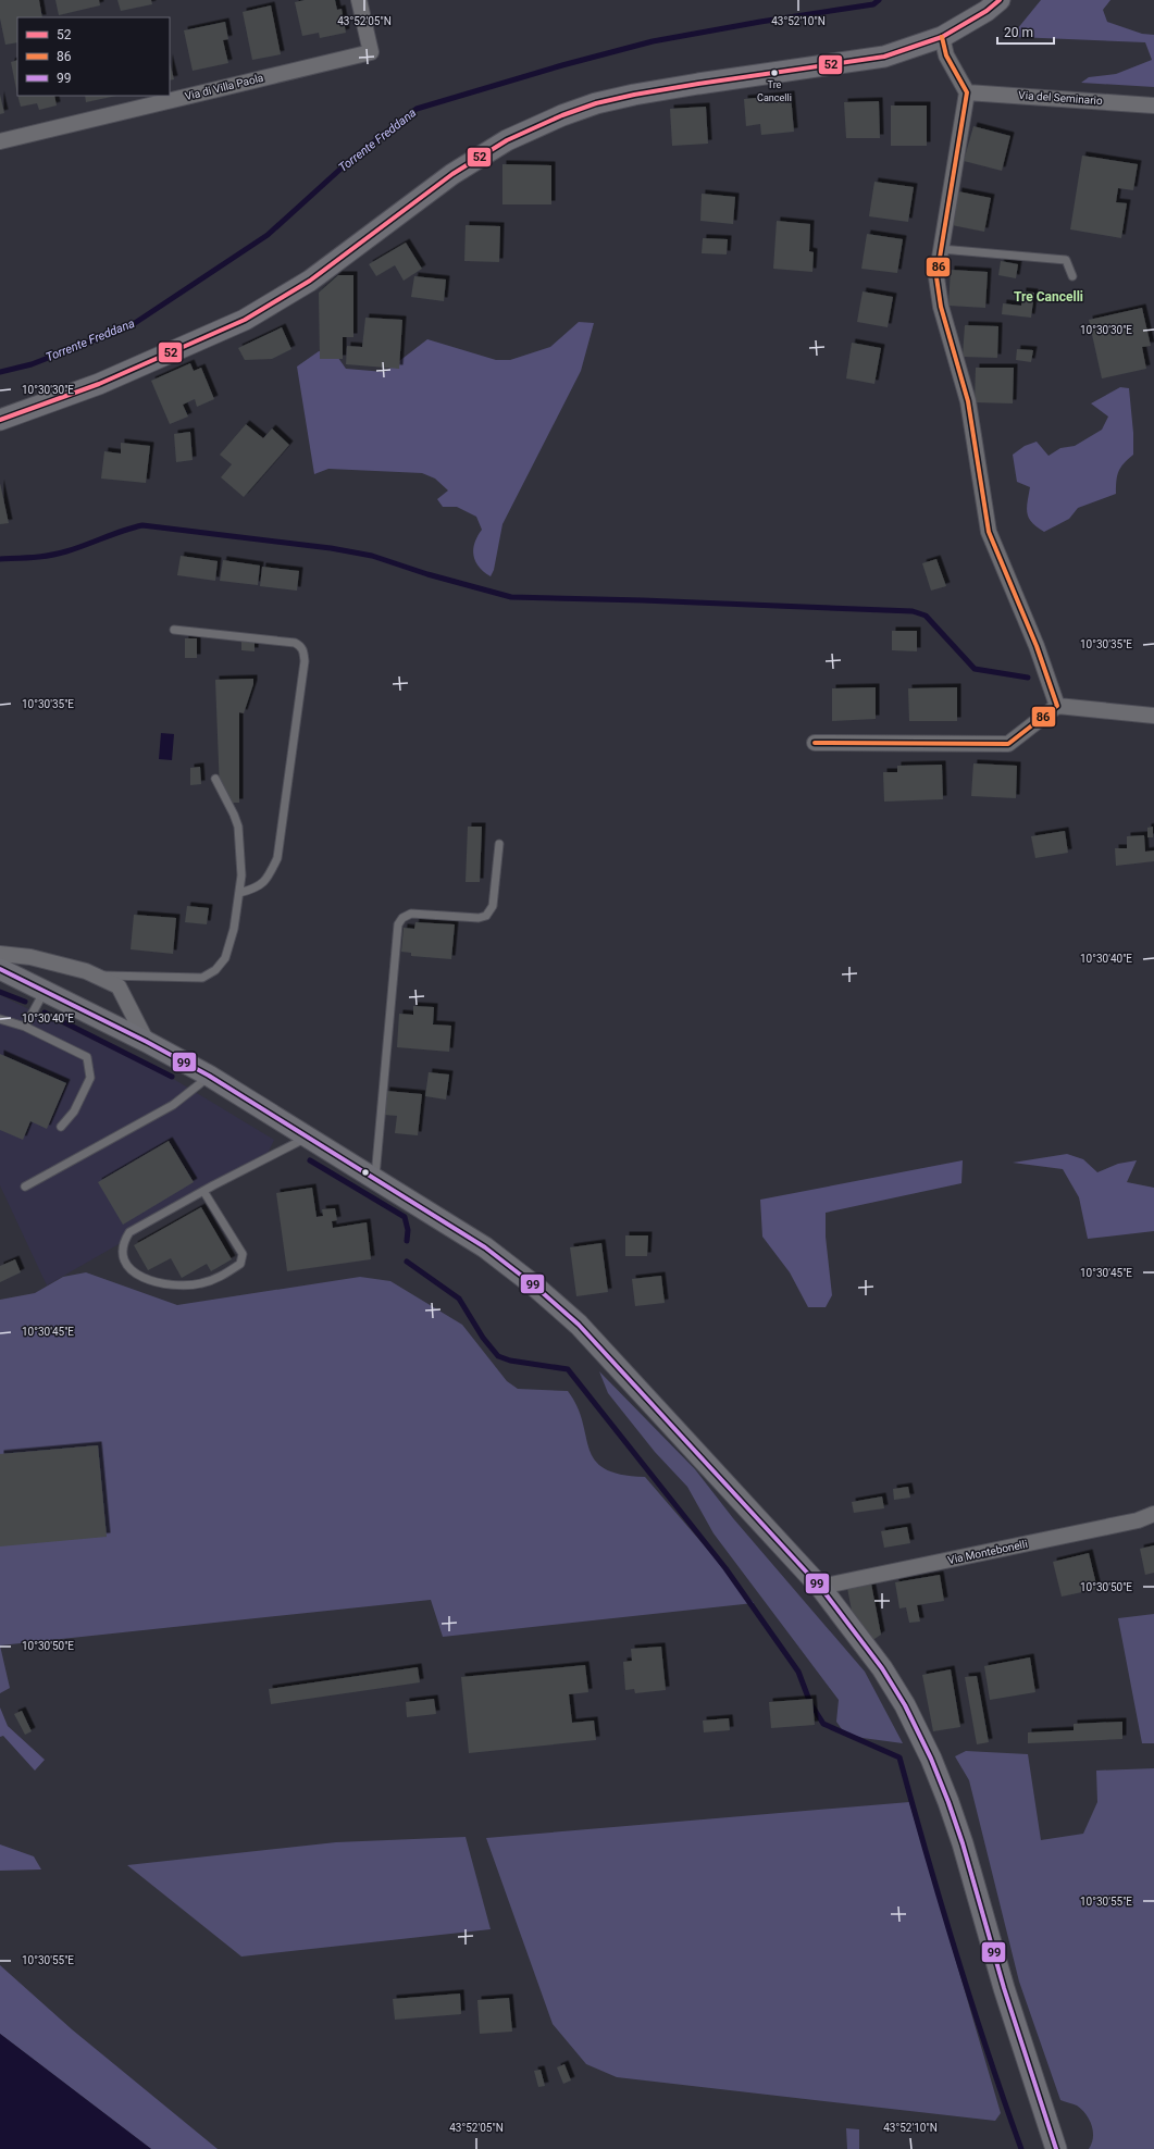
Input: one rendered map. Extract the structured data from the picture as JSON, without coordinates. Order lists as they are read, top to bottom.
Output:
{
  "streets": {
    "street": ["Via di Villa Paola", "Via del Seminario", "Via Montebonelli"]
  },
  "districts": ["Tre Cancelli"],
  "water": ["Torrente Freddana"],
  "places": ["Tre Cancelli"],
  "lines": ["transit line 52", "transit line 86", "transit line 99"],
  "legend": ["52", "86", "99"],
  "scale_bar": "20 m",
  "coordinates": [
    "43°52'05\"N",
    "43°52'10\"N",
    "10°30'30\"E",
    "10°30'35\"E",
    "10°30'40\"E",
    "10°30'45\"E",
    "10°30'50\"E",
    "10°30'55\"E"
  ]
}
